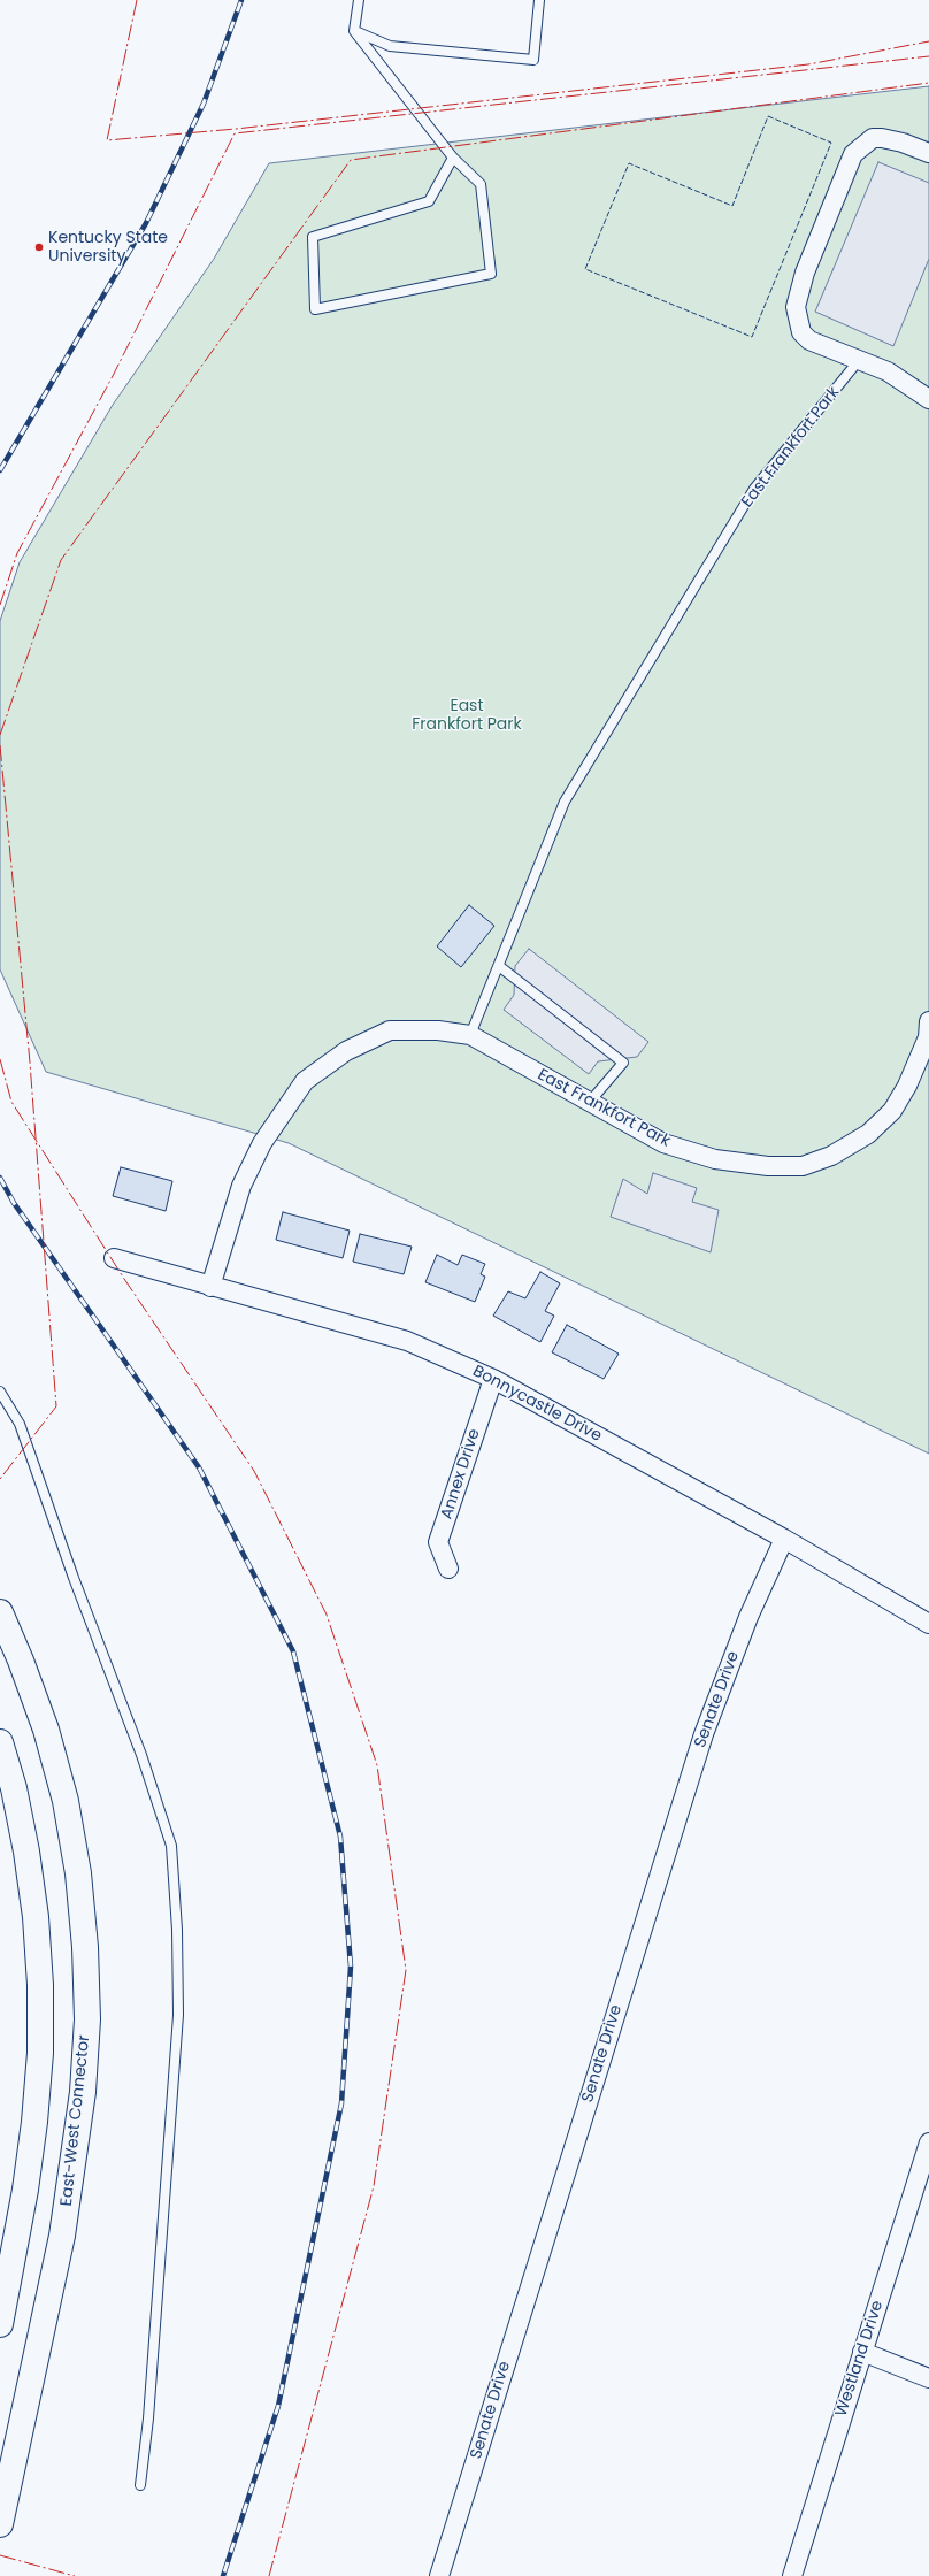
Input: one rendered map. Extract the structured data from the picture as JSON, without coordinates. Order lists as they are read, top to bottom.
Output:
{
  "streets": {
    "main road": ["East-West Connector"],
    "street": [
      "East Frankfort Park",
      "Bonnycastle Drive",
      "Annex Drive",
      "Senate Drive",
      "Westland Drive"
    ]
  },
  "crossings": [
    ["East Frankfort Park", "Bonnycastle Drive"],
    ["Bonnycastle Drive", "Annex Drive"],
    ["Bonnycastle Drive", "Senate Drive"]
  ],
  "parks": ["East Frankfort Park"],
  "places": ["Kentucky State University"]
}
